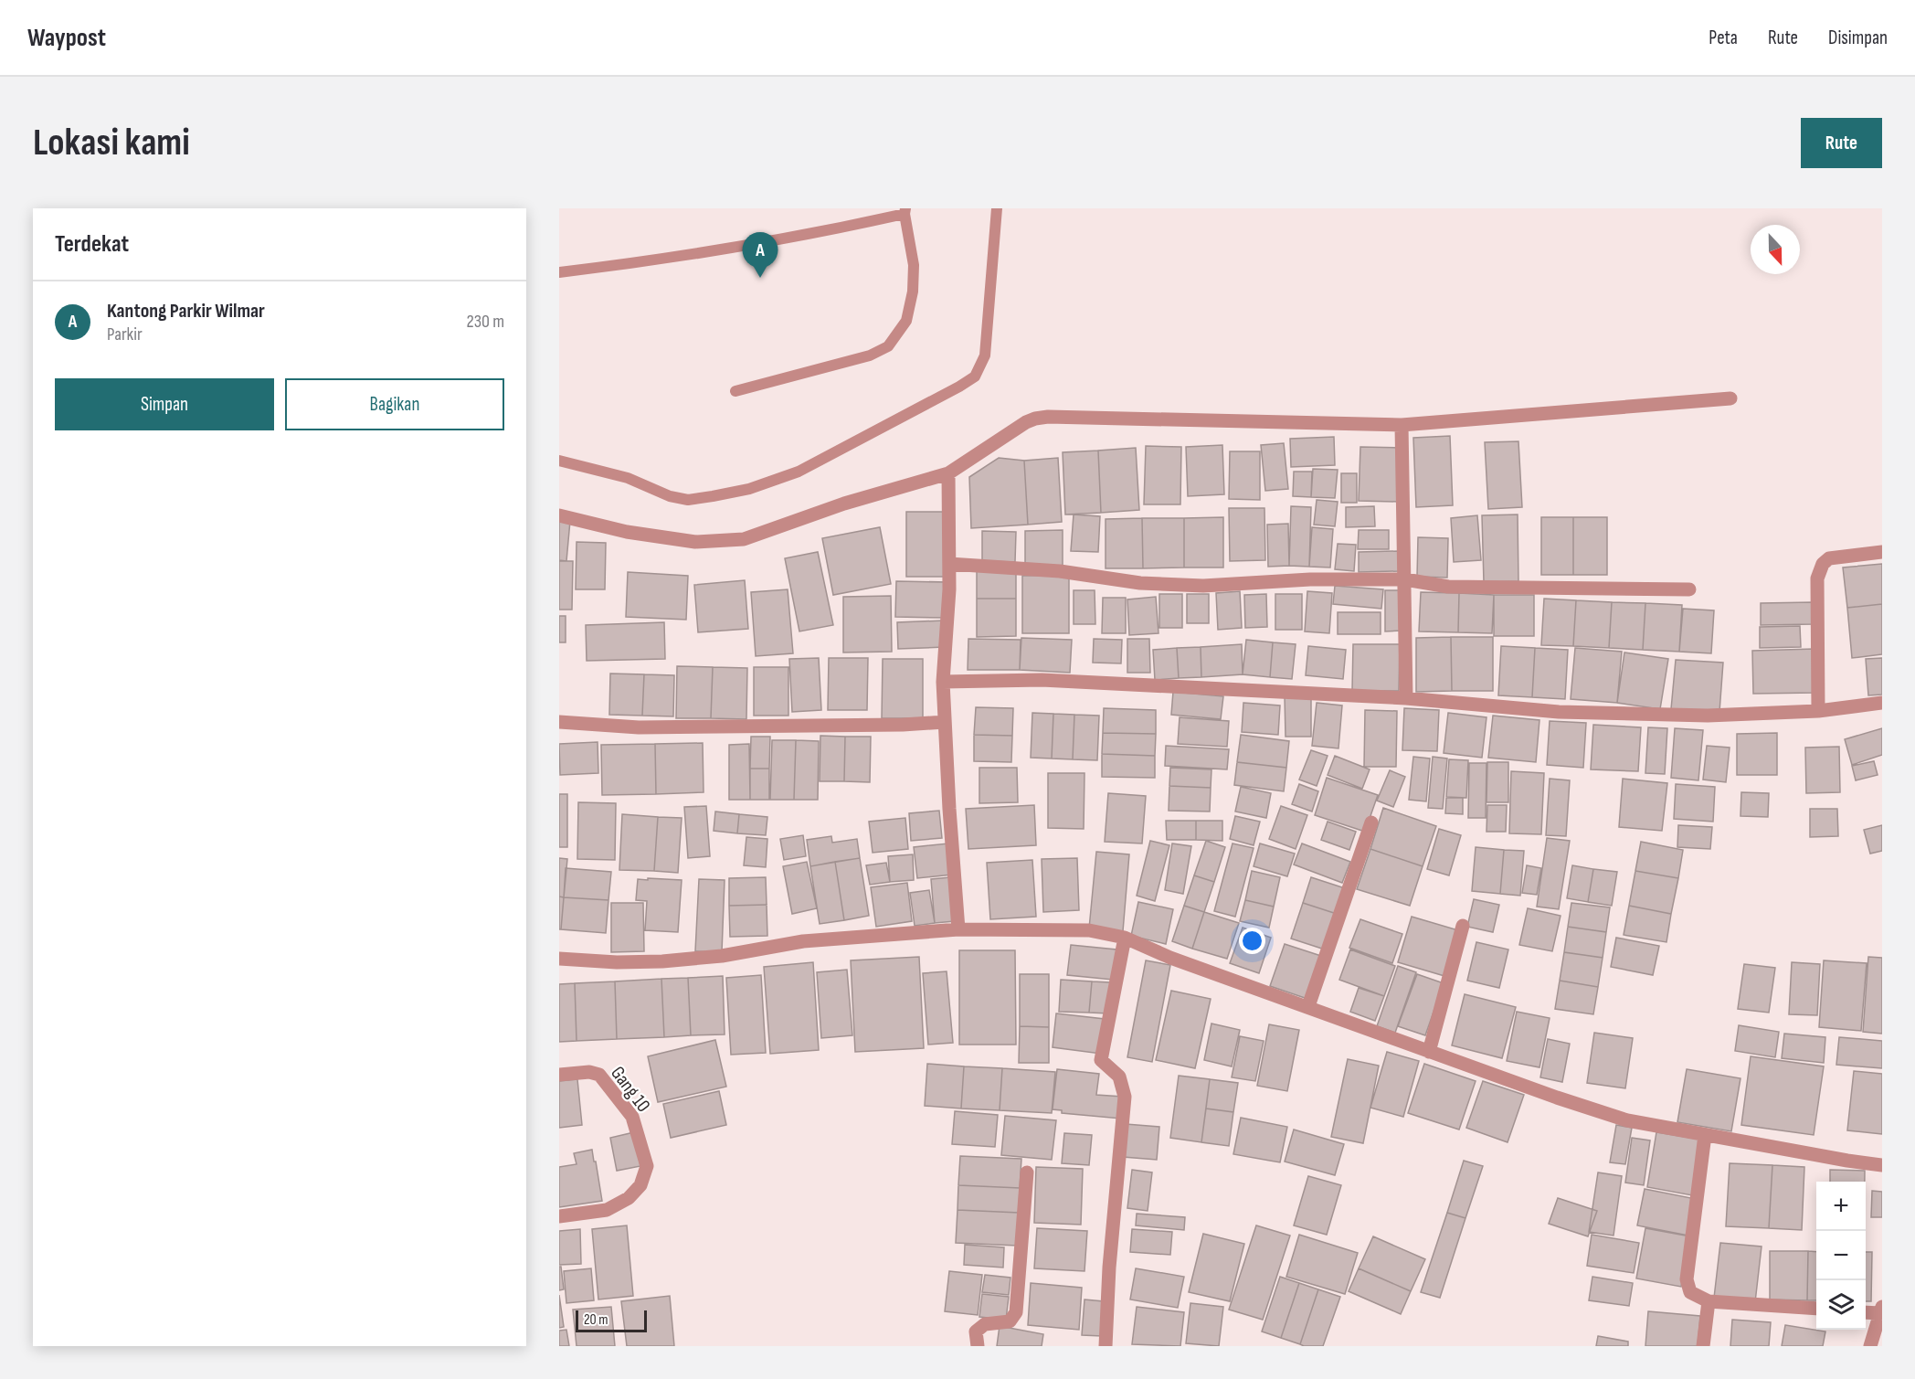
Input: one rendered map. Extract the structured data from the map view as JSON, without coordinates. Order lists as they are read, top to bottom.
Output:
{
  "streets": {
    "street": ["Gang 10"]
  },
  "scale_bar": "20 m",
  "north": "bottom",
  "page": {
    "header": "Waypost",
    "nav": ["Peta", "Rute", "Disimpan"],
    "buttons": [
      "Rute",
      ["Simpan", "Bagikan"]
    ],
    "title": "Lokasi kami",
    "heading": "Terdekat",
    "pins": "A",
    "list": [
      {
        "mark": "A",
        "name": "Kantong Parkir Wilmar",
        "note": "Parkir",
        "value": "230 m"
      }
    ],
    "map_buttons": ["+", "−"],
    "scale": "20 m"
  }
}
